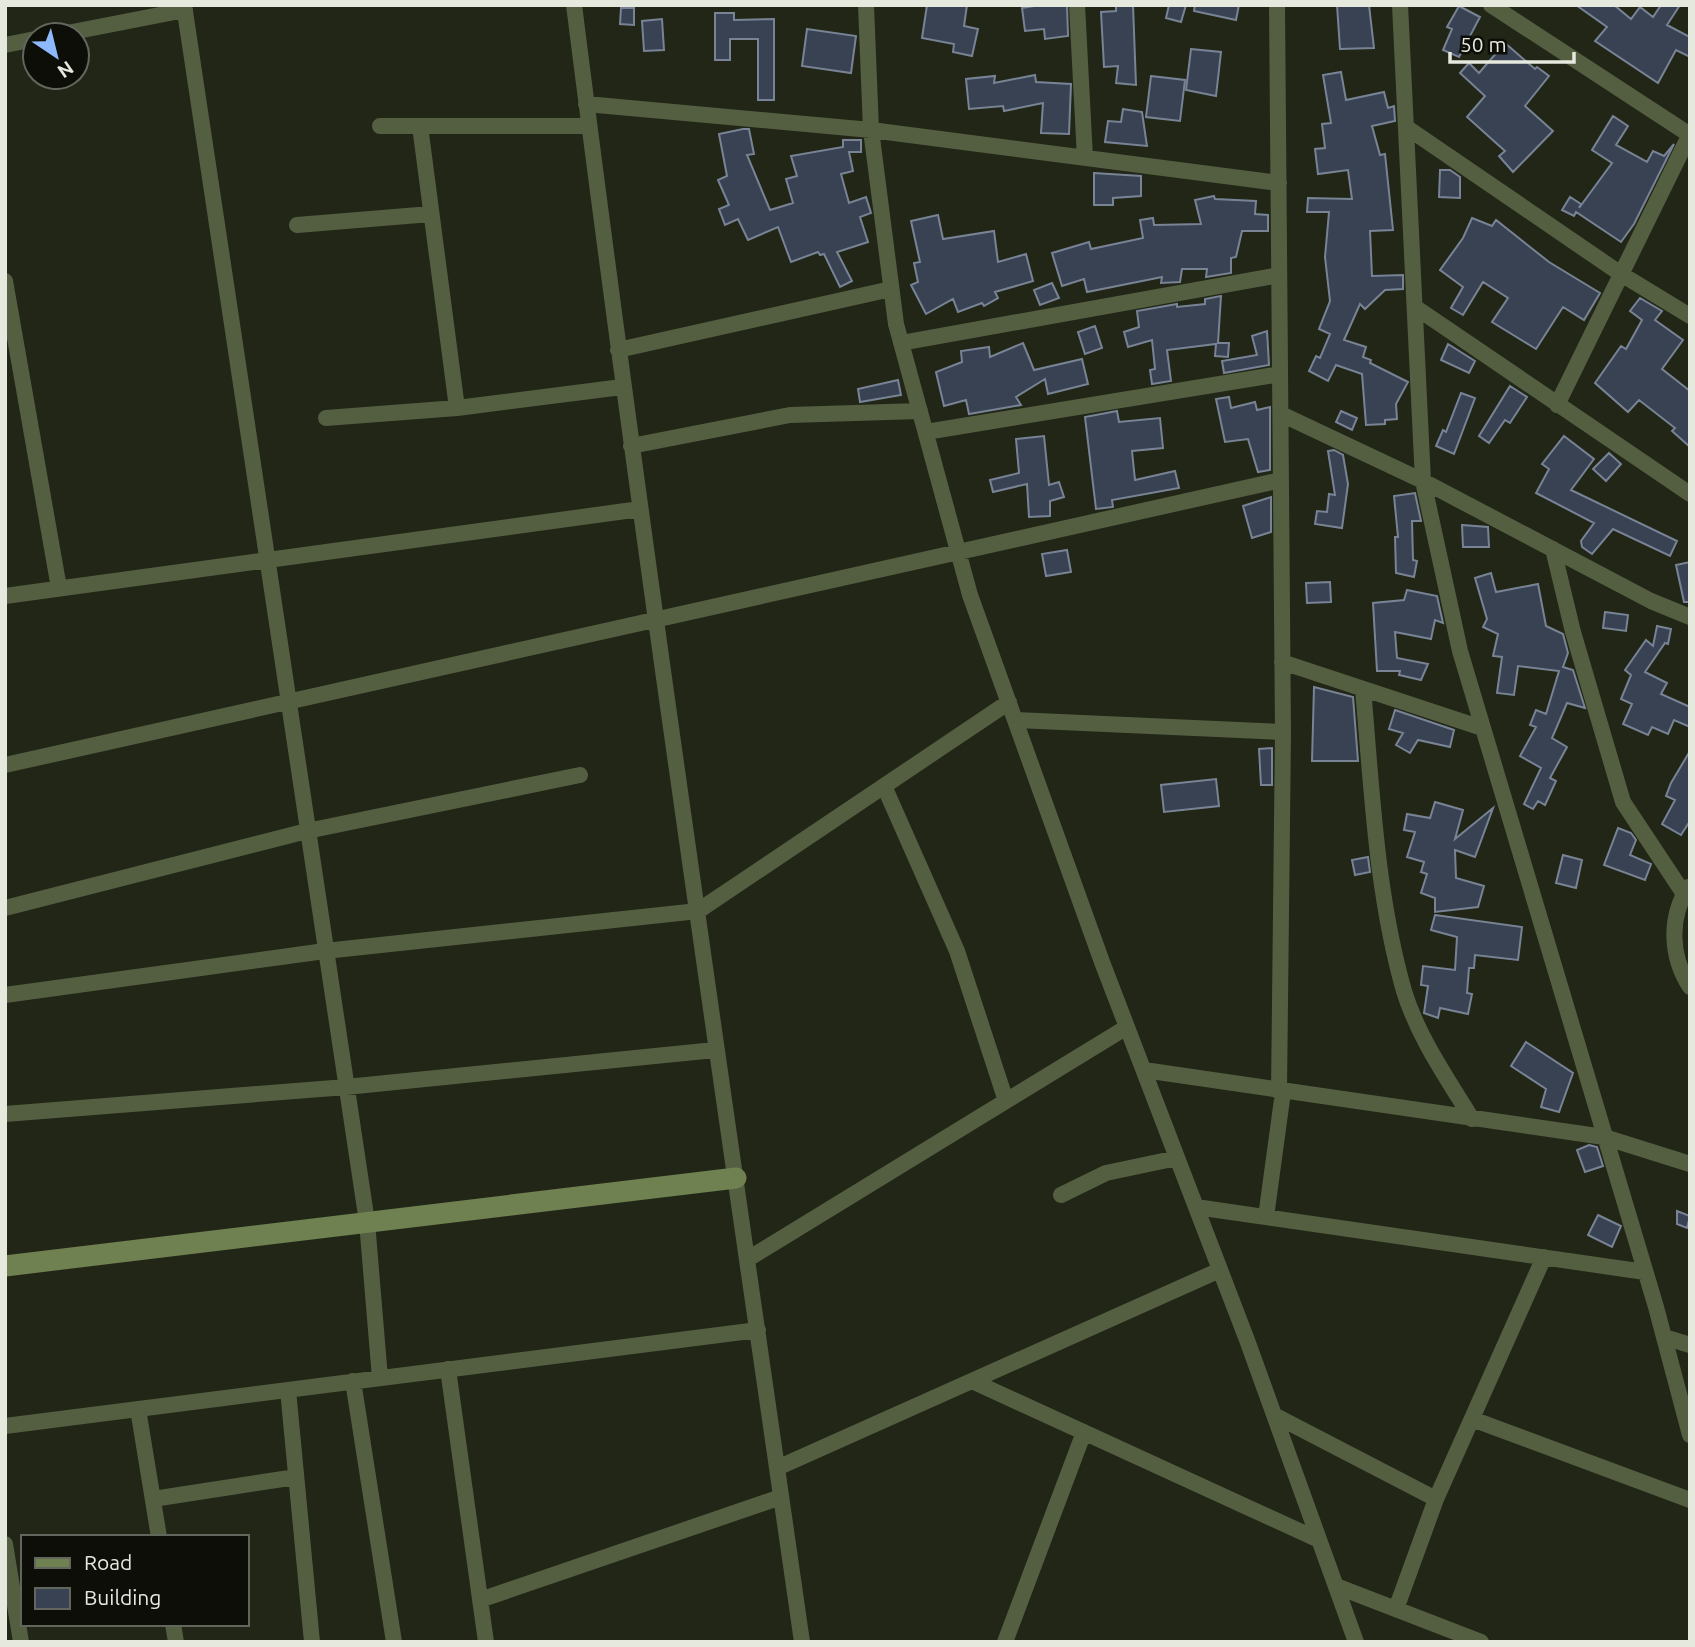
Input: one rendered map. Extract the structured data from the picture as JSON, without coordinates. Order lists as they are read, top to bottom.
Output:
{
  "legend": ["Road", "Building"],
  "scale_bar": "50 m",
  "north": "bottom right"
}
